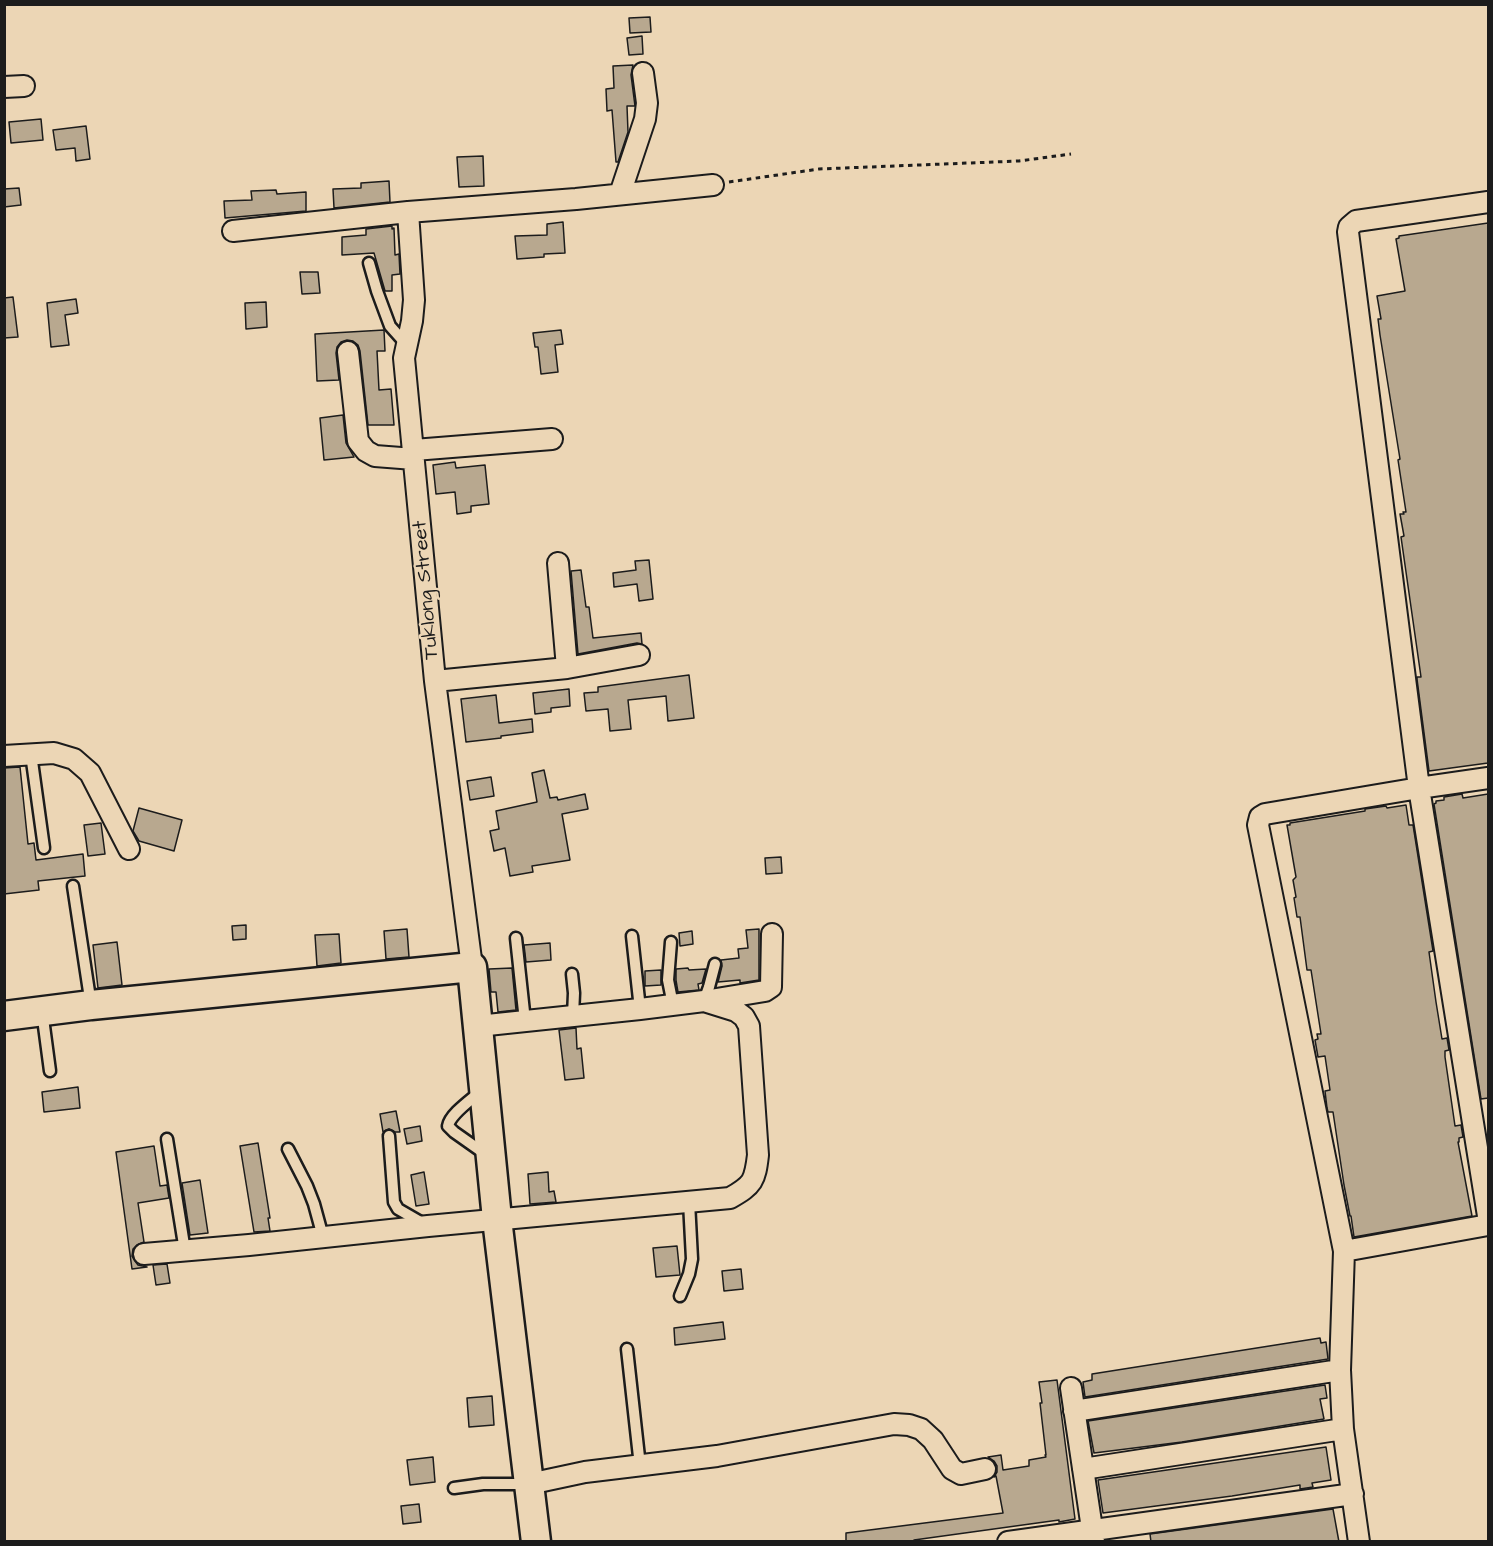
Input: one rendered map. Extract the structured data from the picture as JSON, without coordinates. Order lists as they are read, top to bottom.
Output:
{
  "streets": {
    "street": ["Tuklong Street"]
  }
}
